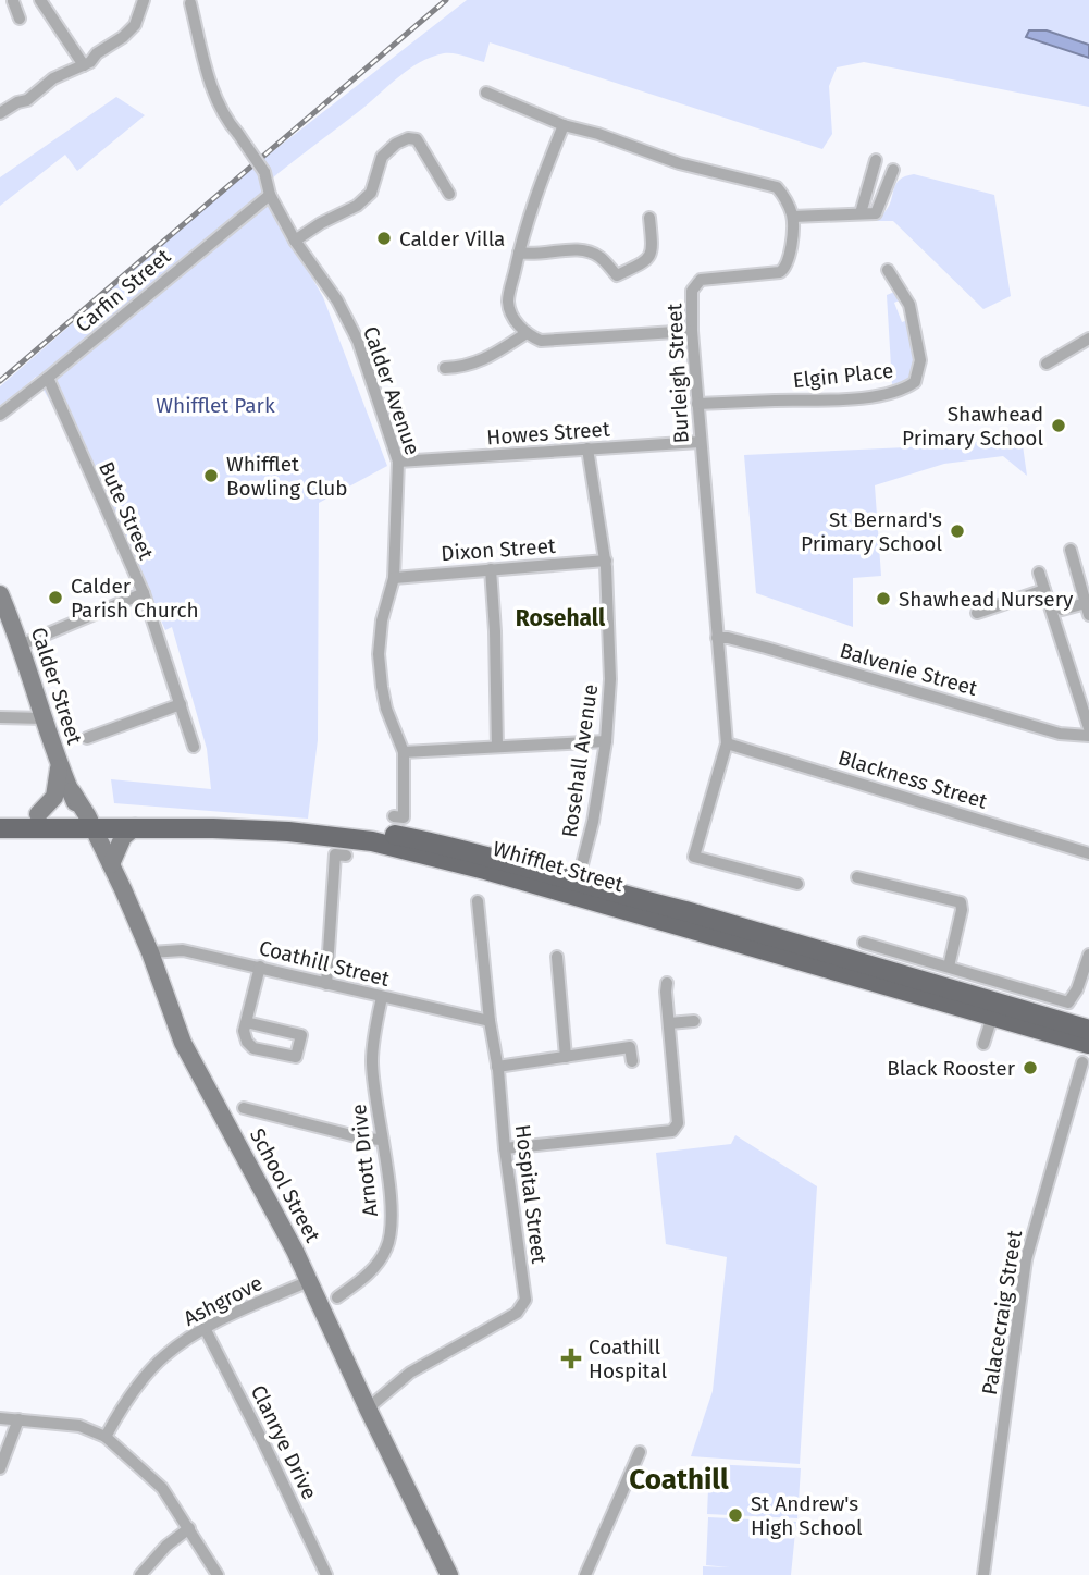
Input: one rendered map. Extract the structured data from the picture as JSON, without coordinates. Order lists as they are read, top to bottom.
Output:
{
  "streets": {
    "main road": ["Whifflet Street"],
    "street": [
      "Carfin Street",
      "Burleigh Street",
      "Elgin Place",
      "Calder Avenue",
      "Howes Street",
      "Bute Street",
      "Dixon Street",
      "Balvenie Street",
      "Calder Street",
      "Rosehall Avenue",
      "Blackness Street",
      "Coathill Street",
      "Arnott Drive",
      "School Street",
      "Hospital Street",
      "Ashgrove",
      "Palacecraig Street",
      "Clanrye Drive"
    ]
  },
  "crossings": [
    ["Carfin Street", "Calder Avenue"],
    ["Carfin Street", "Bute Street"],
    ["Burleigh Street", "Elgin Place"],
    ["Burleigh Street", "Howes Street"],
    ["Burleigh Street", "Balvenie Street"],
    ["Burleigh Street", "Blackness Street"],
    ["Calder Avenue", "Howes Street"],
    ["Calder Avenue", "Dixon Street"],
    ["Howes Street", "Rosehall Avenue"],
    ["Dixon Street", "Rosehall Avenue"],
    ["Calder Street", "Whifflet Street"],
    ["Calder Street", "School Street"],
    ["Rosehall Avenue", "Whifflet Street"],
    ["Whifflet Street", "School Street"],
    ["Whifflet Street", "Palacecraig Street"],
    ["Coathill Street", "Arnott Drive"],
    ["Coathill Street", "School Street"],
    ["Coathill Street", "Hospital Street"],
    ["School Street", "Hospital Street"],
    ["School Street", "Ashgrove"],
    ["Ashgrove", "Clanrye Drive"]
  ],
  "districts": ["Rosehall", "Coathill"],
  "parks": ["Whifflet Park"],
  "places": {
    "other": [
      "Calder Villa",
      "Shawhead Primary School",
      "Whifflet Bowling Club",
      "St Bernard's Primary School",
      "Calder Parish Church",
      "Shawhead Nursery",
      "Black Rooster",
      "St Andrew's High School"
    ],
    "health": ["Coathill Hospital"]
  }
}
